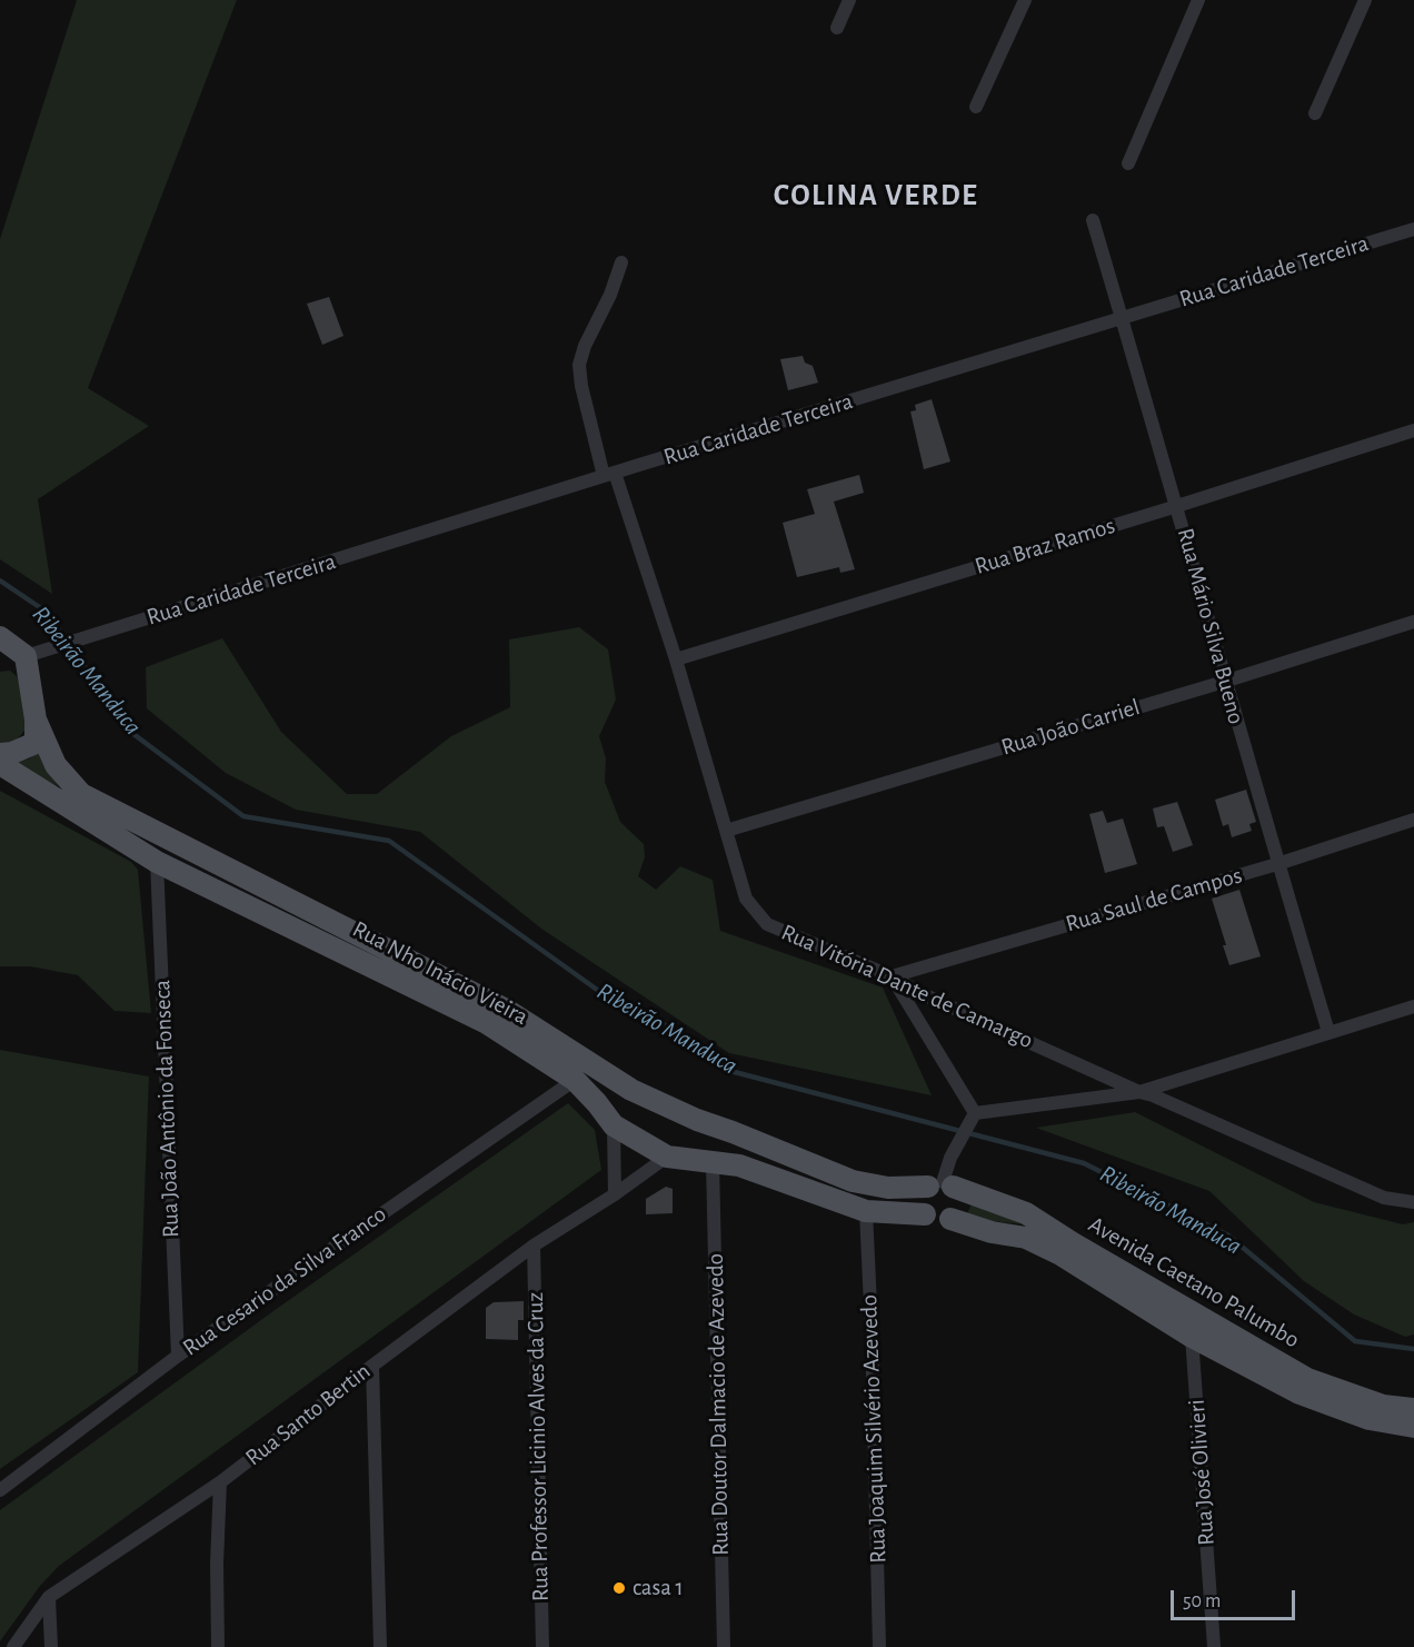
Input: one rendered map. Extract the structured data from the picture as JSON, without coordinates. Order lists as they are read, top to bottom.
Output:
{
  "streets": {
    "main road": ["Rua Nho Inácio Vieira", "Avenida Caetano Palumbo"],
    "street": [
      "Rua Caridade Terceira",
      "Rua Braz Ramos",
      "Rua Mário Silva Bueno",
      "Rua João Carriel",
      "Rua Saul de Campos",
      "Rua Vitória Dante de Camargo",
      "Rua João Antônio da Fonseca",
      "Rua Cesario da Silva Franco",
      "Rua Doutor Dalmacio de Azevedo",
      "Rua Santo Bertin",
      "Rua Joaquim Silvério Azevedo",
      "Rua Professor Licinio Alves da Cruz",
      "Rua José Olivieri"
    ]
  },
  "crossings": [
    ["Rua Caridade Terceira", "Rua Mário Silva Bueno"],
    ["Rua Caridade Terceira", "Rua Vitória Dante de Camargo"],
    ["Rua Braz Ramos", "Rua Mário Silva Bueno"],
    ["Rua Braz Ramos", "Rua Vitória Dante de Camargo"],
    ["Rua Mário Silva Bueno", "Rua João Carriel"],
    ["Rua Mário Silva Bueno", "Rua Saul de Campos"],
    ["Rua João Carriel", "Rua Vitória Dante de Camargo"],
    ["Rua Saul de Campos", "Rua Vitória Dante de Camargo"],
    ["Rua Nho Inácio Vieira", "Rua João Antônio da Fonseca"],
    ["Rua Nho Inácio Vieira", "Rua Cesario da Silva Franco"],
    ["Rua Nho Inácio Vieira", "Avenida Caetano Palumbo"],
    ["Rua Nho Inácio Vieira", "Rua Doutor Dalmacio de Azevedo"],
    ["Rua Nho Inácio Vieira", "Rua Santo Bertin"],
    ["Rua Nho Inácio Vieira", "Rua Joaquim Silvério Azevedo"],
    ["Rua João Antônio da Fonseca", "Rua Cesario da Silva Franco"],
    ["Avenida Caetano Palumbo", "Rua José Olivieri"],
    ["Rua Santo Bertin", "Rua Professor Licinio Alves da Cruz"]
  ],
  "districts": ["COLINA VERDE"],
  "water": ["Ribeirão Manduca"],
  "places": ["casa 1"],
  "scale_bar": "50 m"
}
